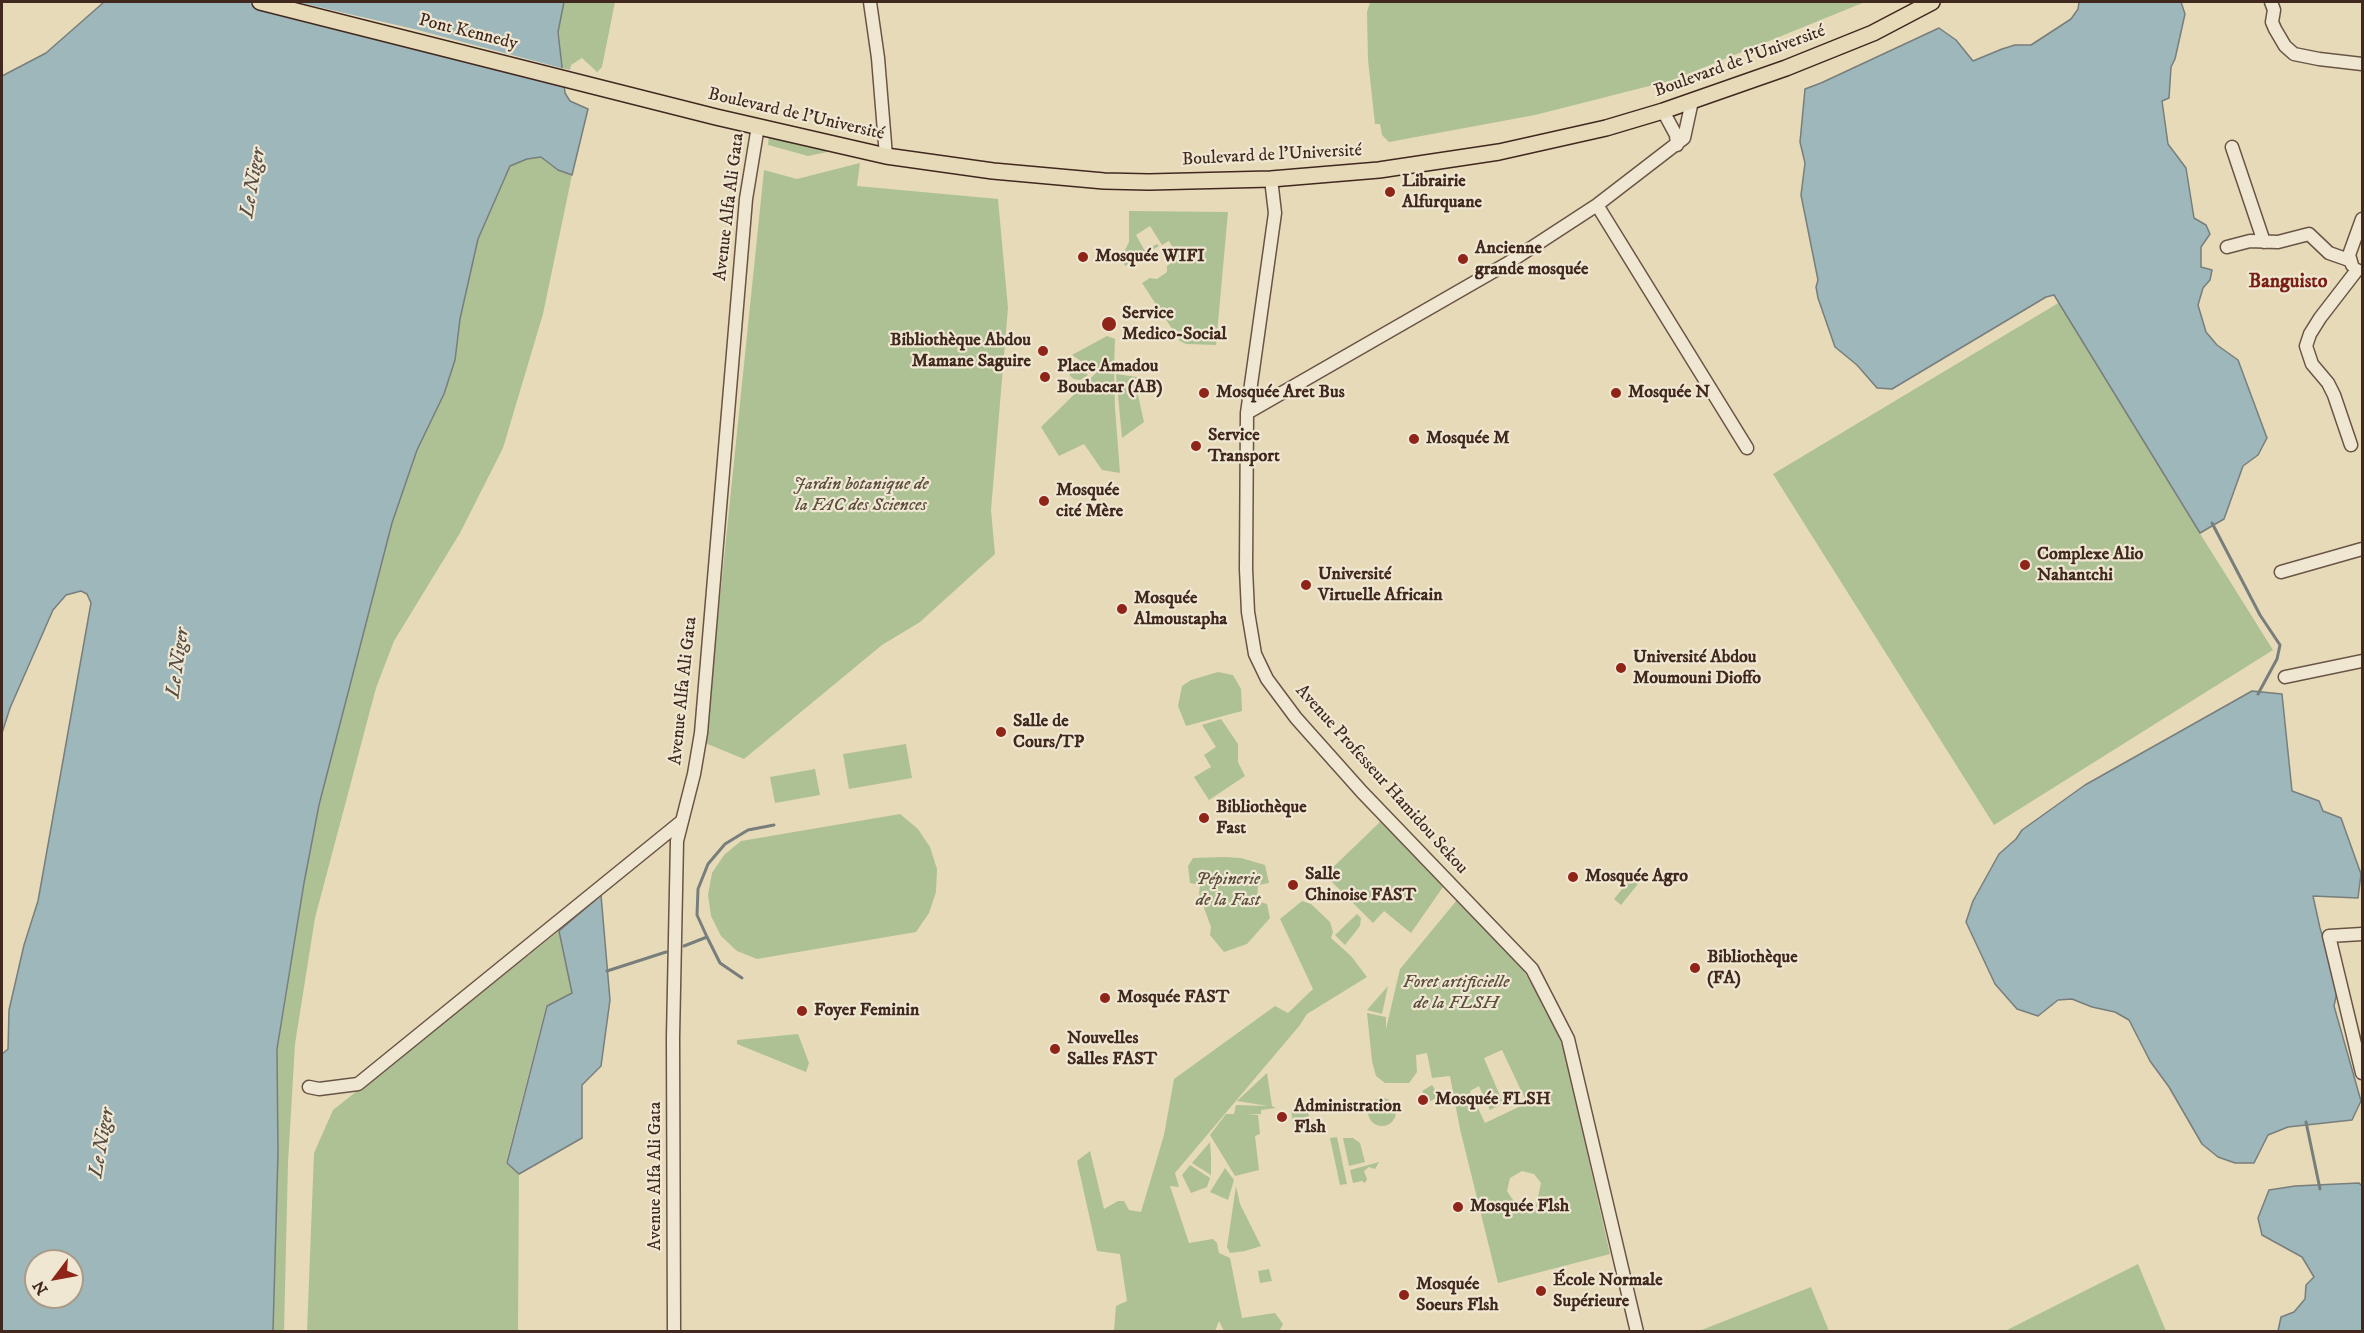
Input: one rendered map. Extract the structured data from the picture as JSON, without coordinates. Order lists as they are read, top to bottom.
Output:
{
  "streets": {
    "main road": ["Pont Kennedy", "Boulevard de l'Université"],
    "street": ["Avenue Alfa Ali Gata", "Avenue Professeur Hamidou Sekou"]
  },
  "crossings": [
    ["Pont Kennedy", "Boulevard de l'Université"],
    ["Boulevard de l'Université", "Avenue Alfa Ali Gata"],
    ["Boulevard de l'Université", "Avenue Professeur Hamidou Sekou"]
  ],
  "districts": ["Banguisto"],
  "water": ["Le Niger"],
  "parks": ["Jardin botanique de la FAC des Sciences", "Pépinerie de la Fast", "Foret artificielle de la FLSH"],
  "places": [
    "Librairie Alfurquane",
    "Mosquée WIFI",
    "Ancienne grande mosquée",
    "Service Medico-Social",
    "Bibliothèque Abdou Mamane Saguire",
    "Place Amadou Boubacar (AB)",
    "Mosquée Aret Bus",
    "Mosquée N",
    "Mosquée M",
    "Service Transport",
    "Mosquée cité Mère",
    "Complexe Alio Nahantchi",
    "Université Virtuelle Africain",
    "Mosquée Almoustapha",
    "Université Abdou Moumouni Dioffo",
    "Salle de Cours/TP",
    "Bibliothèque Fast",
    "Mosquée Agro",
    "Salle Chinoise FAST",
    "Bibliothèque (FA)",
    "Mosquée FAST",
    "Foyer Feminin",
    "Nouvelles Salles FAST",
    "Mosquée FLSH",
    "Administration Flsh",
    "Mosquée Flsh",
    "École Normale Supérieure",
    "Mosquée Soeurs Flsh"
  ],
  "north": "bottom left"
}
